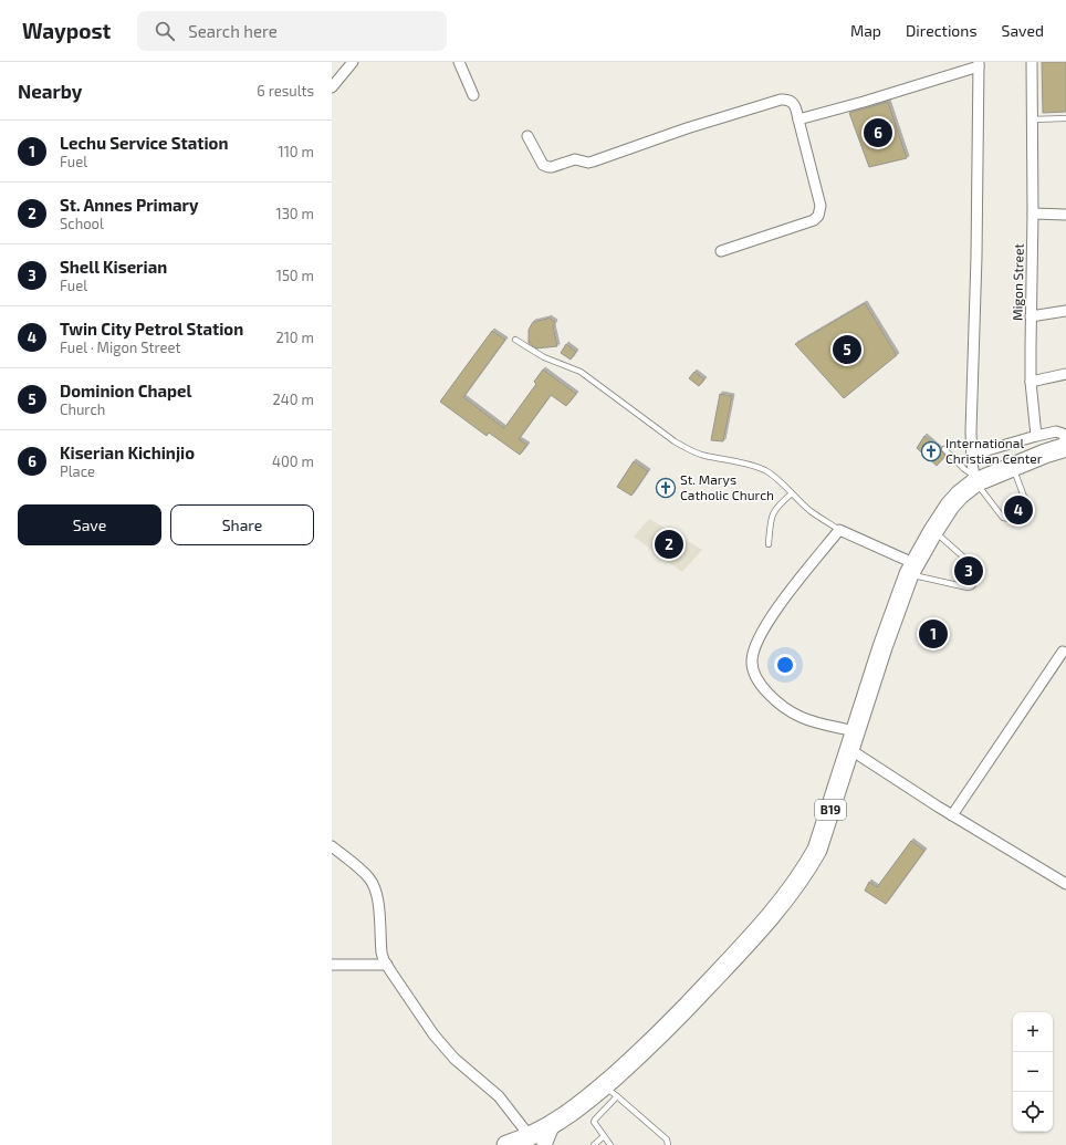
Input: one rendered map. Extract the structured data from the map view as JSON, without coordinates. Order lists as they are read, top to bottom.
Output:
{
  "streets": {
    "highway": ["B19"],
    "street": ["Migon Street"]
  },
  "places": {
    "church": ["International Christian Center", "St. Marys Catholic Church"]
  },
  "page": {
    "header": "Waypost",
    "search": "Search here",
    "nav": ["Map", "Directions", "Saved"],
    "heading": ["Nearby", "6 results"],
    "pins": [
      "6",
      "5",
      "4",
      "2",
      "3",
      "1"
    ],
    "list": [
      {
        "mark": "1",
        "name": "Lechu Service Station",
        "note": "Fuel",
        "value": "110 m"
      },
      {
        "mark": "2",
        "name": "St. Annes Primary",
        "note": "School",
        "value": "130 m"
      },
      {
        "mark": "3",
        "name": "Shell Kiserian",
        "note": "Fuel",
        "value": "150 m"
      },
      {
        "mark": "4",
        "name": "Twin City Petrol Station",
        "note": "Fuel · Migon Street",
        "value": "210 m"
      },
      {
        "mark": "5",
        "name": "Dominion Chapel",
        "note": "Church",
        "value": "240 m"
      },
      {
        "mark": "6",
        "name": "Kiserian Kichinjio",
        "note": "Place",
        "value": "400 m"
      }
    ],
    "buttons": ["Save", "Share"],
    "map_buttons": ["+", "−"]
  }
}
